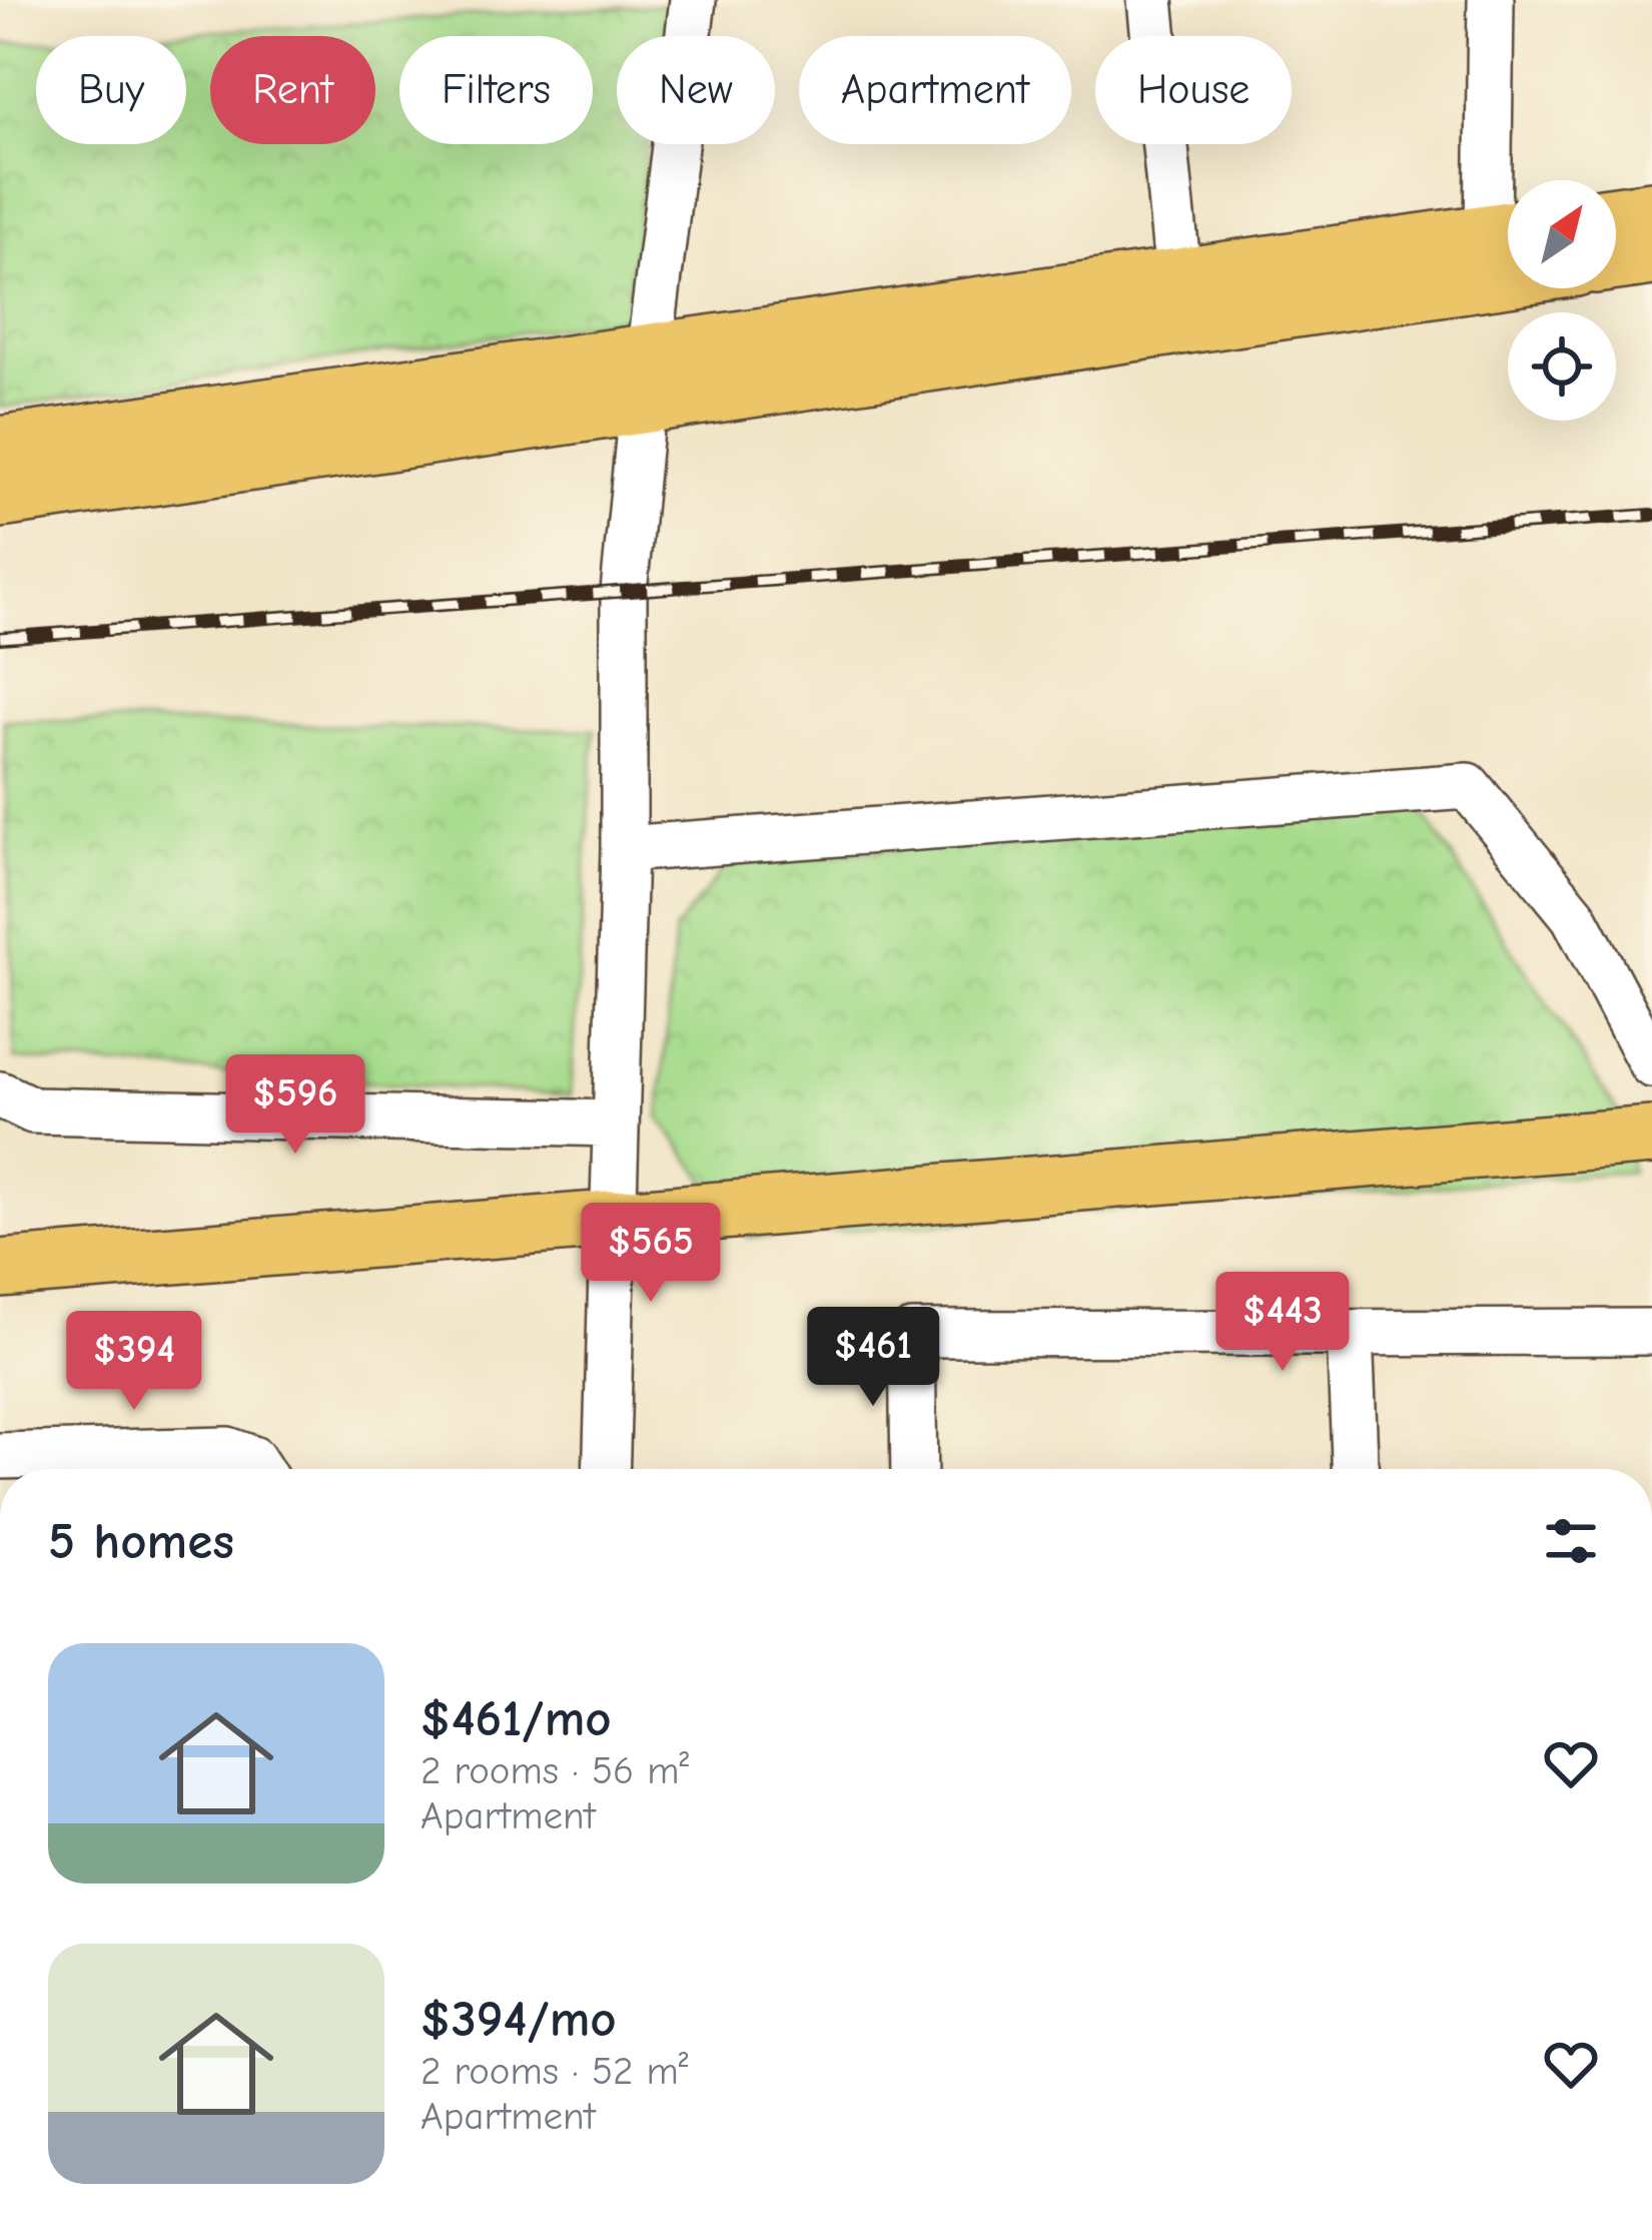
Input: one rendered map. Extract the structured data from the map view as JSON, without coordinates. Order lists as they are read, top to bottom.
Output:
{
  "north": "top right",
  "page": {
    "chip": [
      "Buy",
      "Rent",
      "Filters",
      "New",
      "Apartment",
      "House"
    ],
    "price": [
      "$596",
      "$565",
      "$443",
      "$461",
      "$394"
    ],
    "heading": "5 homes",
    "list": [
      {
        "name": "$461/mo",
        "note": "2 rooms · 56 m² · Apartment"
      },
      {
        "name": "$394/mo",
        "note": "2 rooms · 52 m² · Apartment"
      }
    ]
  }
}
